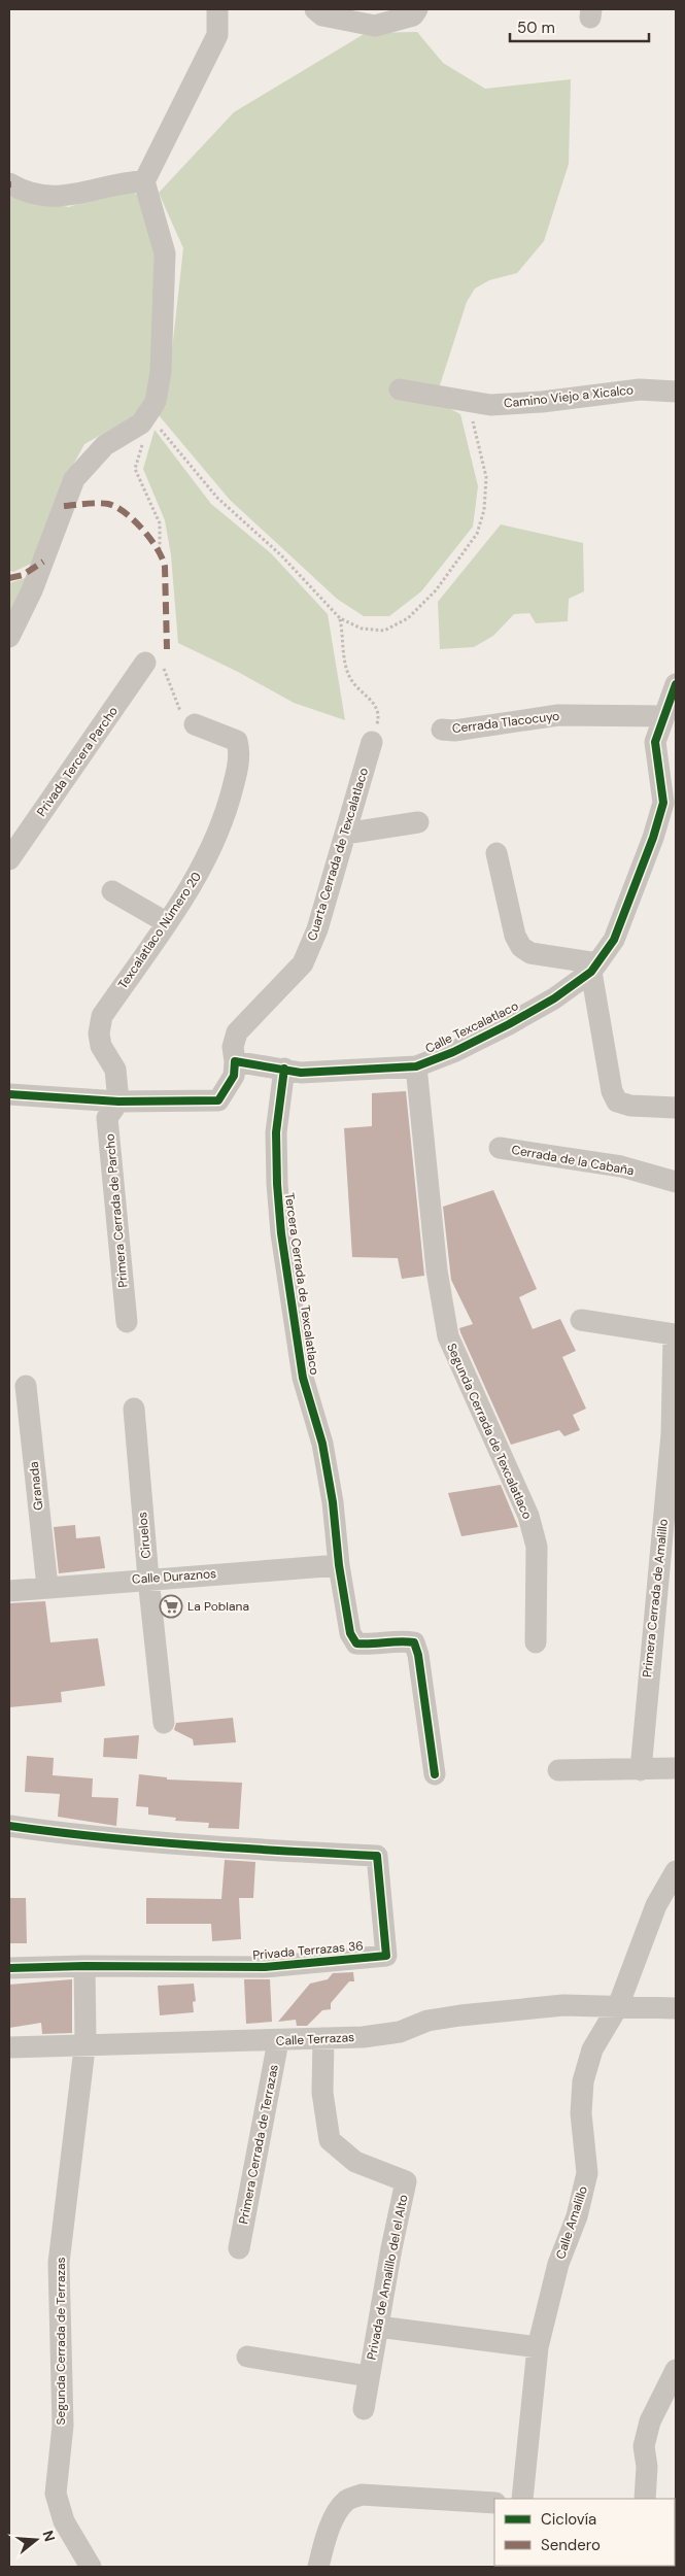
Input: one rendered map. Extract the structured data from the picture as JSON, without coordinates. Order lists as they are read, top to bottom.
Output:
{
  "streets": {
    "street": [
      "Camino Viejo a Xicalco",
      "Cerrada Tlacocuyo",
      "Privada Tercera Parcho",
      "Cuarta Cerrada de Texcalatlaco",
      "Texcalatlaco Número 20",
      "Calle Texcalatlaco",
      "Cerrada de la Cabaña",
      "Primera Cerrada de Parcho",
      "Tercera Cerrada de Texcalatlaco",
      "Segunda Cerrada de Texcalatlaco",
      "Granada",
      "Ciruelos",
      "Calle Duraznos",
      "Primera Cerrada de Amalillo",
      "Privada Terrazas 36",
      "Calle Terrazas",
      "Primera Cerrada de Terrazas",
      "Calle Amalillo",
      "Privada de Amalillo del el Alto",
      "Segunda Cerrada de Terrazas"
    ]
  },
  "crossings": [
    ["Cerrada Tlacocuyo", "Calle Texcalatlaco"],
    ["Cuarta Cerrada de Texcalatlaco", "Calle Texcalatlaco"],
    ["Texcalatlaco Número 20", "Primera Cerrada de Parcho"],
    ["Calle Texcalatlaco", "Tercera Cerrada de Texcalatlaco"],
    ["Calle Texcalatlaco", "Segunda Cerrada de Texcalatlaco"],
    ["Tercera Cerrada de Texcalatlaco", "Calle Duraznos"],
    ["Granada", "Calle Duraznos"],
    ["Ciruelos", "Calle Duraznos"],
    ["Calle Terrazas", "Primera Cerrada de Terrazas"],
    ["Calle Terrazas", "Calle Amalillo"],
    ["Calle Terrazas", "Privada de Amalillo del el Alto"],
    ["Calle Terrazas", "Segunda Cerrada de Terrazas"]
  ],
  "places": {
    "supermarket": ["La Poblana"]
  },
  "legend": ["Ciclovía", "Sendero"],
  "scale_bar": "50 m",
  "north": "right"
}
